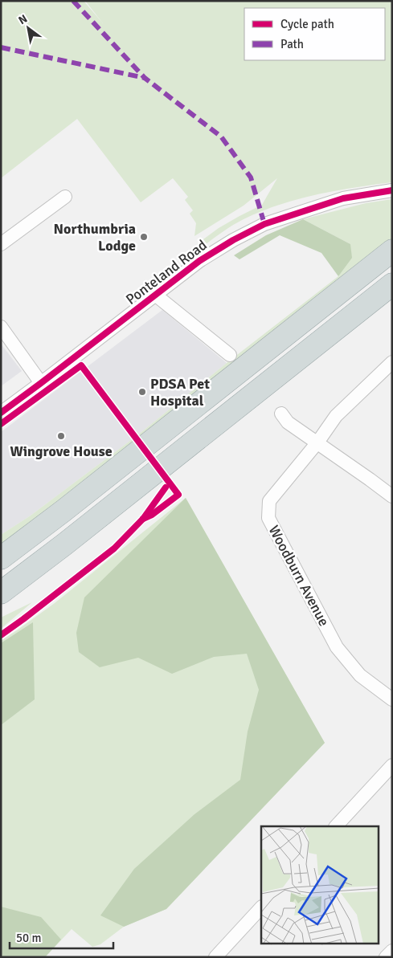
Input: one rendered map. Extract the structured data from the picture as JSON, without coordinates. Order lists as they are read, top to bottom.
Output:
{
  "streets": {
    "street": ["Ponteland Road", "Woodburn Avenue"]
  },
  "places": ["Northumbria Lodge", "PDSA Pet Hospital", "Wingrove House"],
  "legend": ["Cycle path", "Path"],
  "scale_bar": "50 m",
  "north": "top left"
}
